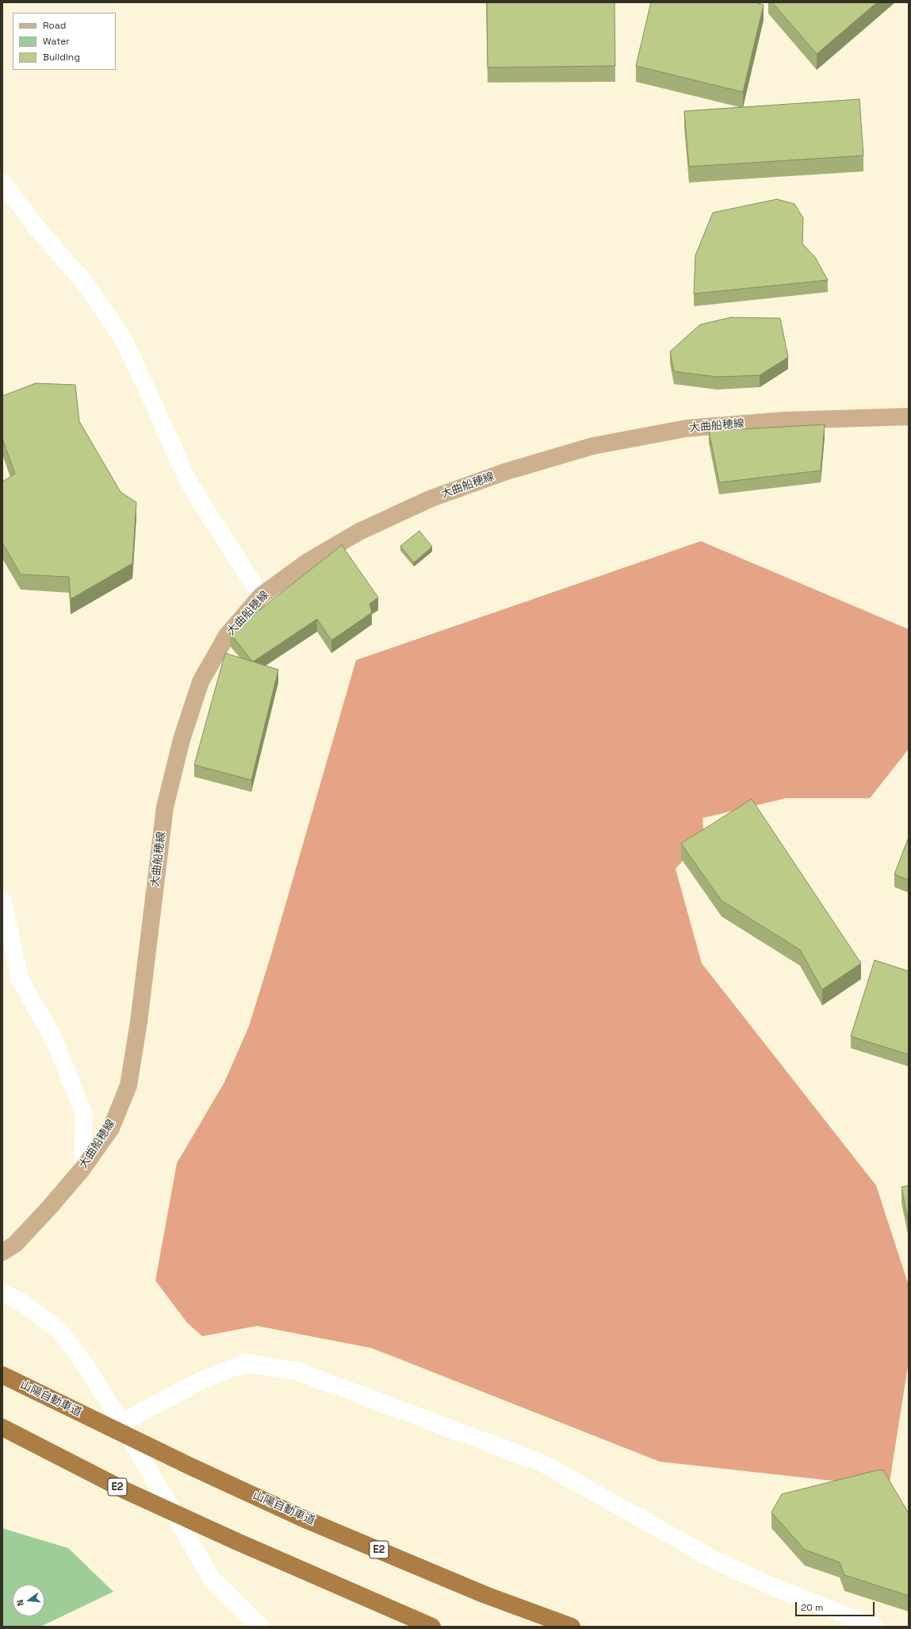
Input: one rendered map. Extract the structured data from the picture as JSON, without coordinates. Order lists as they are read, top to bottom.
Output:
{
  "streets": {
    "highway": ["山陽自動車道", "E2"],
    "main road": ["大曲船穂線"]
  },
  "legend": ["Road", "Water", "Building"],
  "scale_bar": "20 m",
  "north": "left"
}
